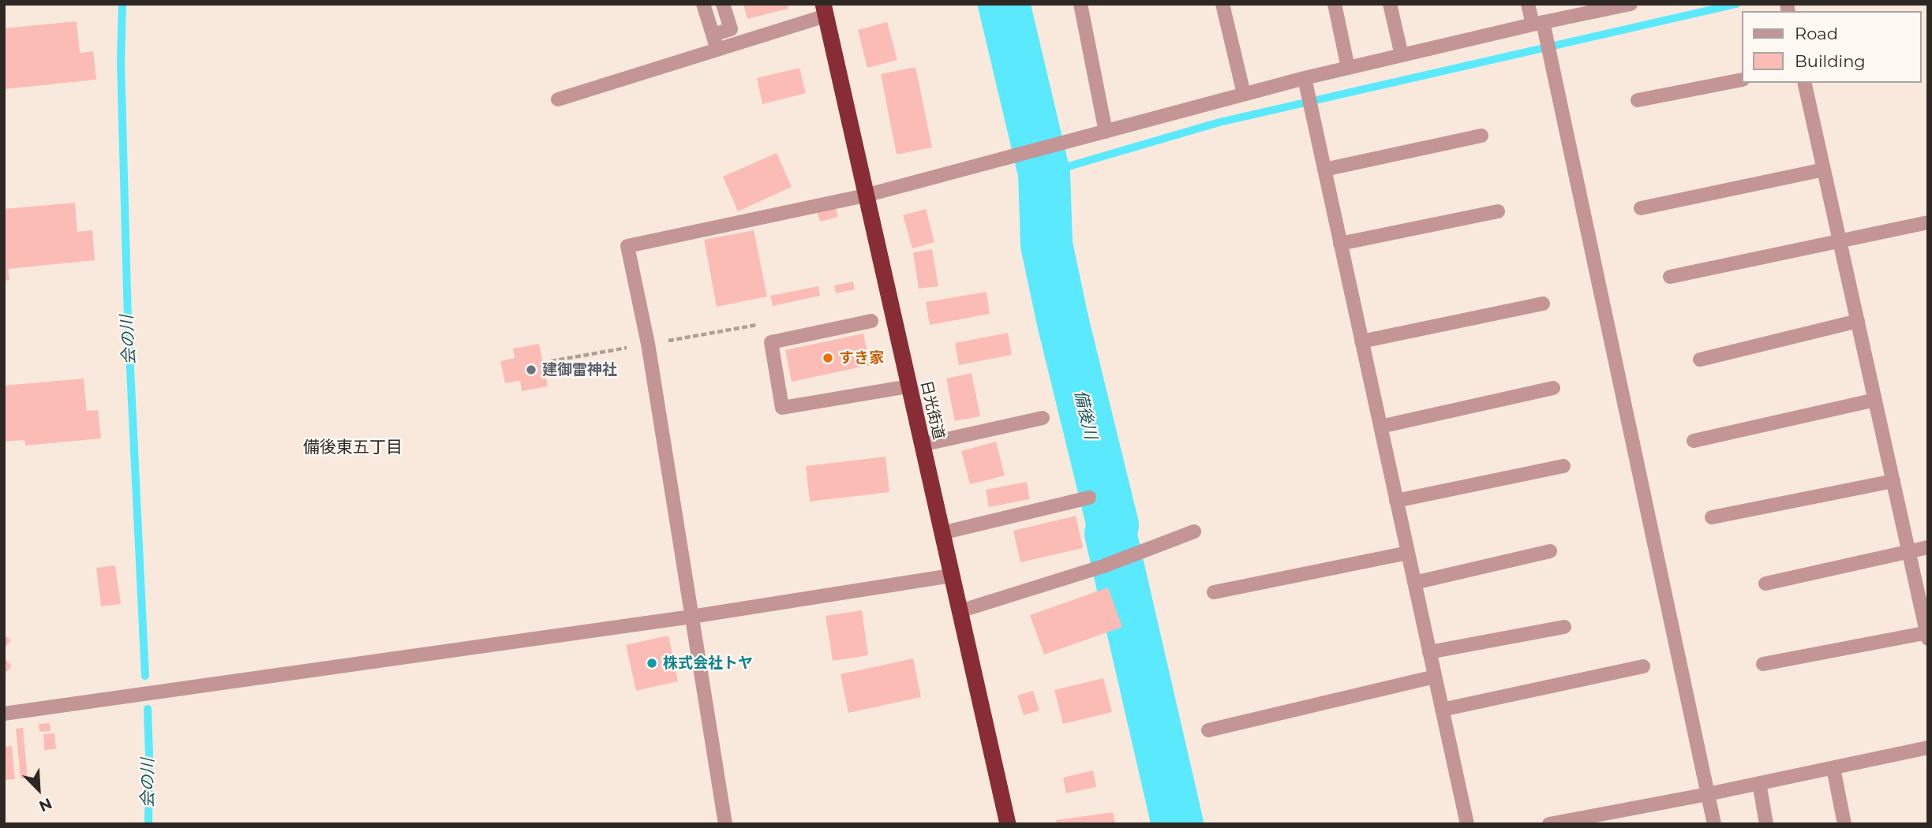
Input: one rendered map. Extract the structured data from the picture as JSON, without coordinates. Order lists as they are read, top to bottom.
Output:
{
  "streets": {
    "highway": ["日光街道"]
  },
  "districts": ["備後東五丁目"],
  "water": ["会の川", "備後川"],
  "places": ["すき家", "建御雷神社", "株式会社トヤ"],
  "legend": ["Road", "Building"],
  "north": "bottom right"
}
